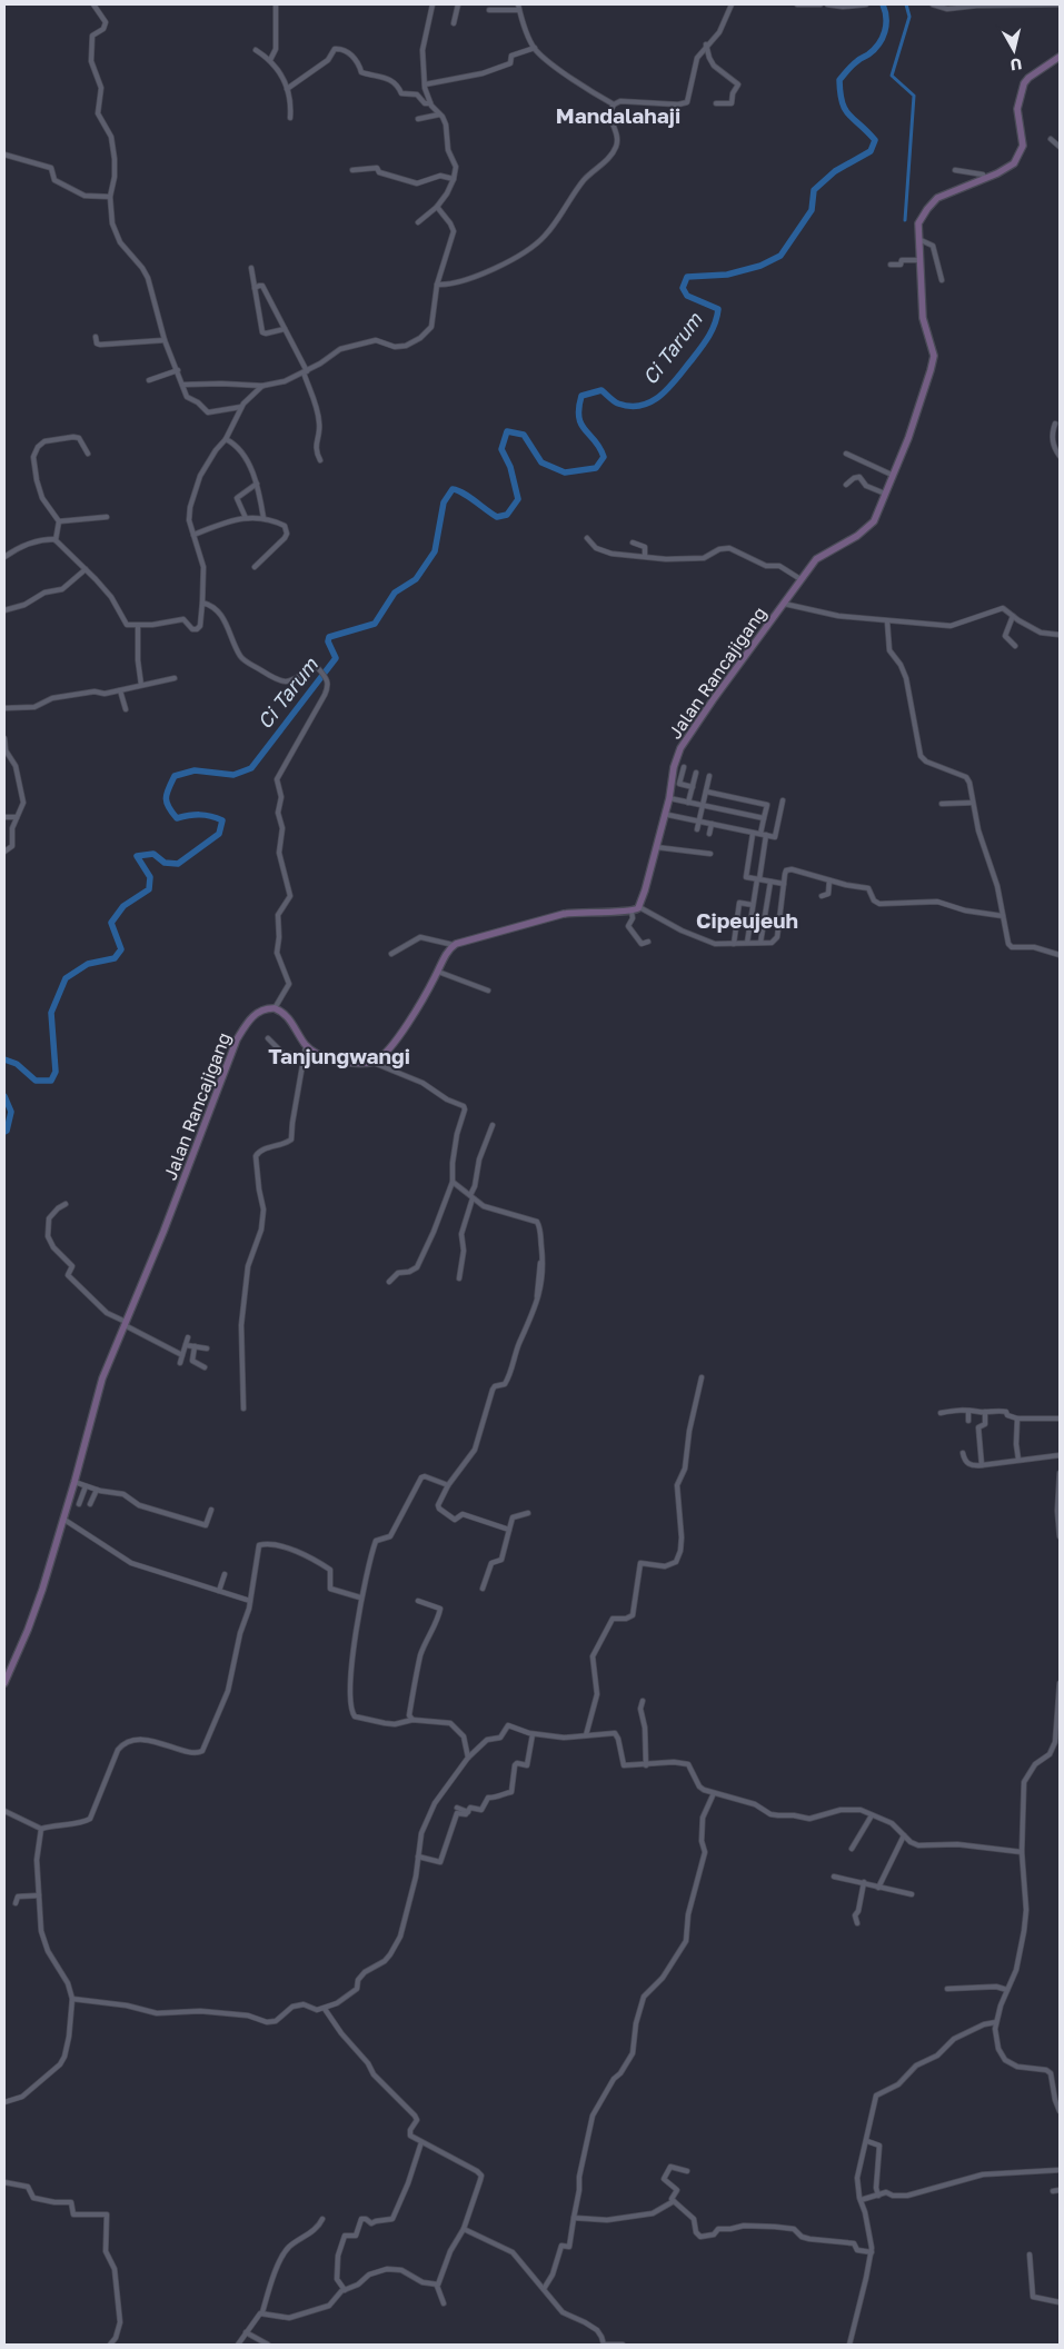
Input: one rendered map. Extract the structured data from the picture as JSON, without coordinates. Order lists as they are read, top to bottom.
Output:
{
  "streets": {
    "main road": ["Jalan Rancajigang"]
  },
  "districts": ["Mandalahaji", "Cipeujeuh", "Tanjungwangi"],
  "water": ["Ci Tarum"],
  "north": "bottom"
}
